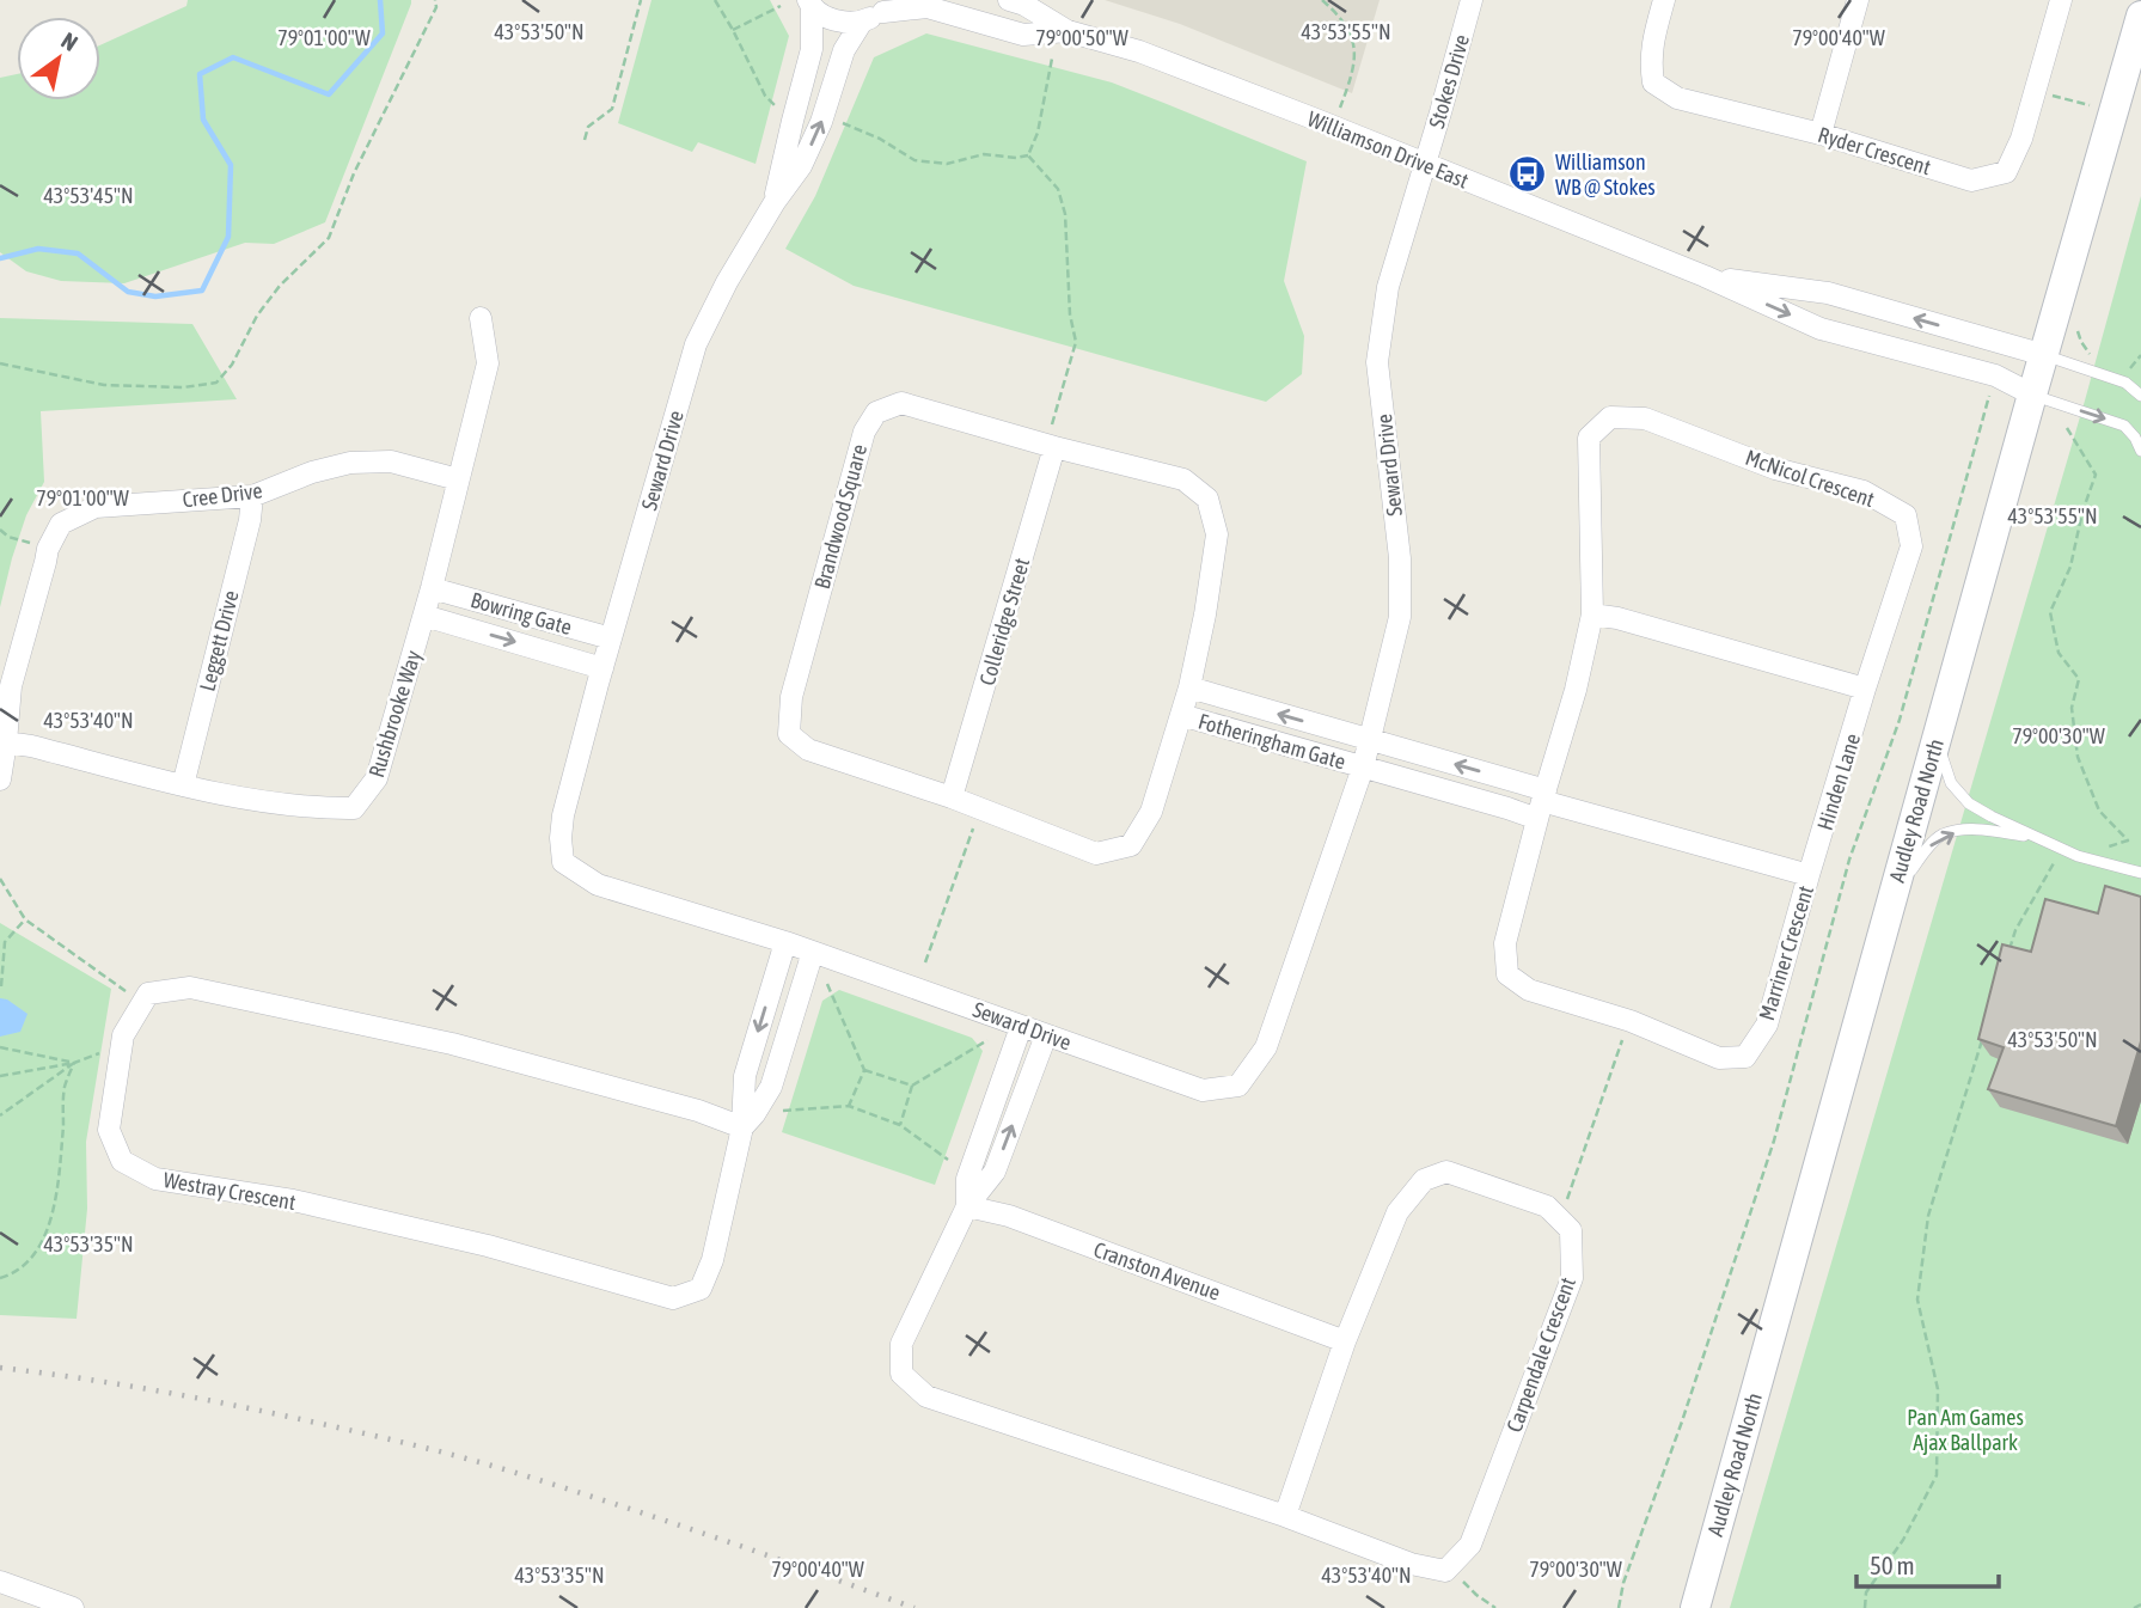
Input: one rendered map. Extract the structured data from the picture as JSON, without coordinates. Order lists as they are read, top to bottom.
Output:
{
  "streets": {
    "street": [
      "Stokes Drive",
      "Williamson Drive East",
      "Ryder Crescent",
      "Seward Drive",
      "McNicol Crescent",
      "Cree Drive",
      "Brandwood Square",
      "Bowring Gate",
      "Colleridge Street",
      "Leggett Drive",
      "Rushbrooke Way",
      "Fotheringham Gate",
      "Hinden Lane",
      "Audley Road North",
      "Marriner Crescent",
      "Westray Crescent",
      "Cranston Avenue",
      "Carpendale Crescent"
    ]
  },
  "crossings": [
    ["Stokes Drive", "Williamson Drive East"],
    ["Stokes Drive", "Seward Drive"],
    ["Williamson Drive East", "Seward Drive"],
    ["Williamson Drive East", "Audley Road North"],
    ["Seward Drive", "Bowring Gate"],
    ["Seward Drive", "Fotheringham Gate"],
    ["Seward Drive", "Marriner Crescent"],
    ["Seward Drive", "Westray Crescent"],
    ["McNicol Crescent", "Hinden Lane"],
    ["McNicol Crescent", "Marriner Crescent"],
    ["Cree Drive", "Leggett Drive"],
    ["Cree Drive", "Rushbrooke Way"],
    ["Brandwood Square", "Colleridge Street"],
    ["Brandwood Square", "Fotheringham Gate"],
    ["Bowring Gate", "Rushbrooke Way"],
    ["Leggett Drive", "Rushbrooke Way"],
    ["Fotheringham Gate", "Marriner Crescent"],
    ["Hinden Lane", "Marriner Crescent"]
  ],
  "parks": ["Pan Am Games Ajax Ballpark"],
  "places": {
    "bus stop": ["Williamson WB @ Stokes"]
  },
  "scale_bar": "50 m",
  "north": "top right",
  "coordinates": [
    "43°53'55\"N",
    "43°53'50\"N",
    "79°00'40\"W",
    "79°01'00\"W",
    "79°00'50\"W",
    "43°53'45\"N",
    "43°53'40\"N",
    "79°00'30\"W",
    "43°53'35\"N"
  ]
}
